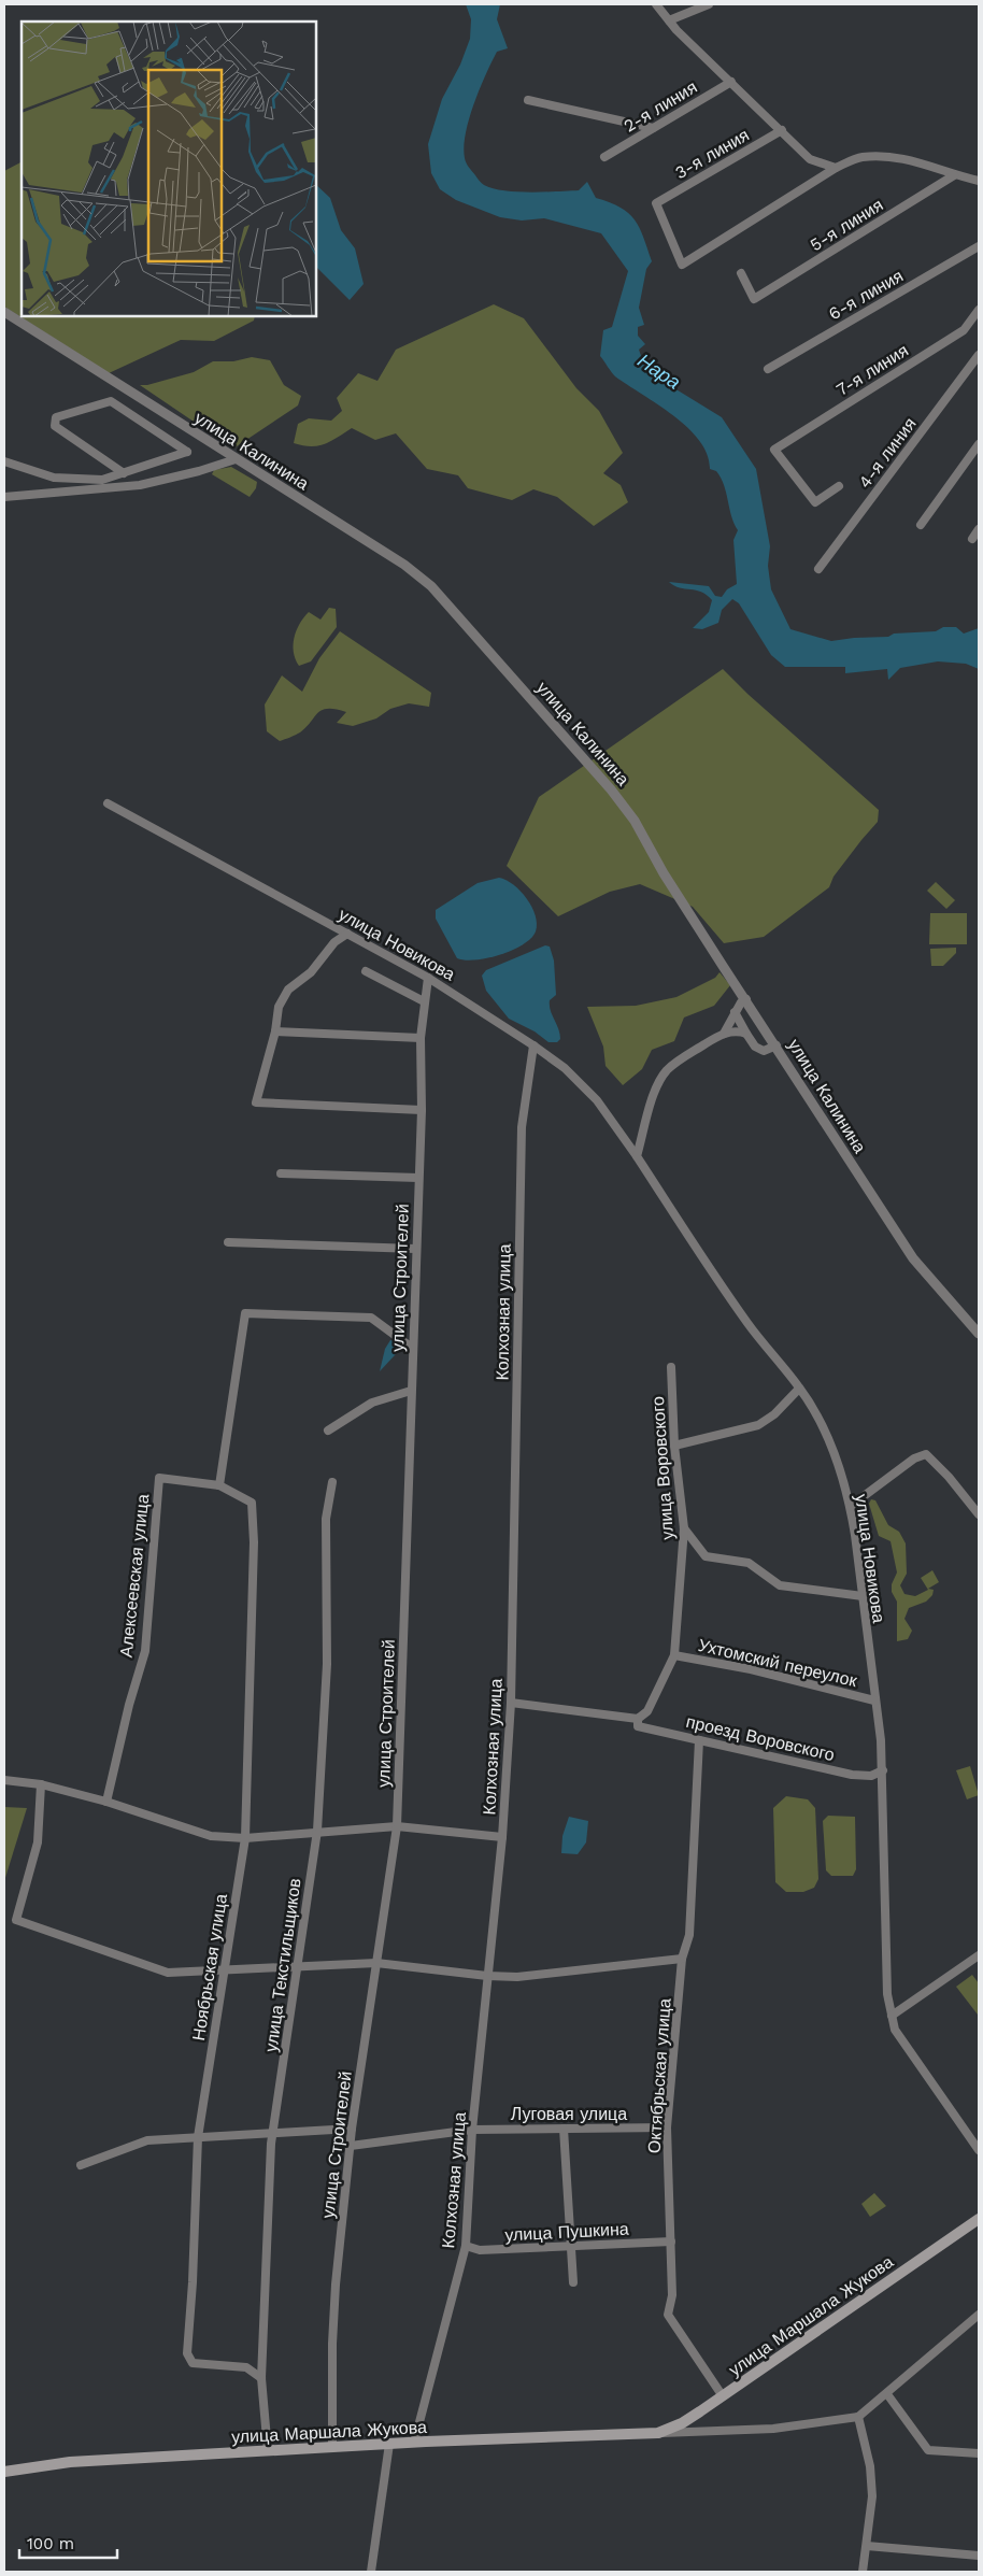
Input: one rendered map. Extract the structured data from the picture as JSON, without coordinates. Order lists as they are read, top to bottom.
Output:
{
  "streets": {
    "main road": ["улица Маршала Жукова"],
    "street": [
      "2-я линия",
      "3-я линия",
      "5-я линия",
      "6-я линия",
      "7-я линия",
      "улица Калинина",
      "4-я линия",
      "улица Новикова",
      "улица Строителей",
      "Колхозная улица",
      "улица Воровского",
      "Алексеевская улица",
      "Ухтомский переулок",
      "проезд Воровского",
      "улица Текстильщиков",
      "Ноябрьская улица",
      "Октябрьская улица",
      "Луговая улица",
      "улица Пушкина"
    ]
  },
  "crossings": [
    ["улица Новикова", "улица Строителей"],
    ["улица Новикова", "Колхозная улица"],
    ["улица Новикова", "Ухтомский переулок"],
    ["улица Новикова", "проезд Воровского"],
    ["улица Строителей", "Луговая улица"],
    ["улица Строителей", "улица Маршала Жукова"],
    ["Колхозная улица", "Луговая улица"],
    ["Колхозная улица", "улица Пушкина"],
    ["Колхозная улица", "улица Маршала Жукова"],
    ["улица Воровского", "Ухтомский переулок"],
    ["улица Воровского", "проезд Воровского"],
    ["Алексеевская улица", "Ноябрьская улица"],
    ["проезд Воровского", "Октябрьская улица"],
    ["улица Текстильщиков", "Ноябрьская улица"],
    ["улица Текстильщиков", "улица Маршала Жукова"],
    ["Октябрьская улица", "Луговая улица"],
    ["Октябрьская улица", "улица Пушкина"],
    ["Октябрьская улица", "улица Маршала Жукова"]
  ],
  "water": ["Нара"],
  "scale_bar": "100 m"
}
